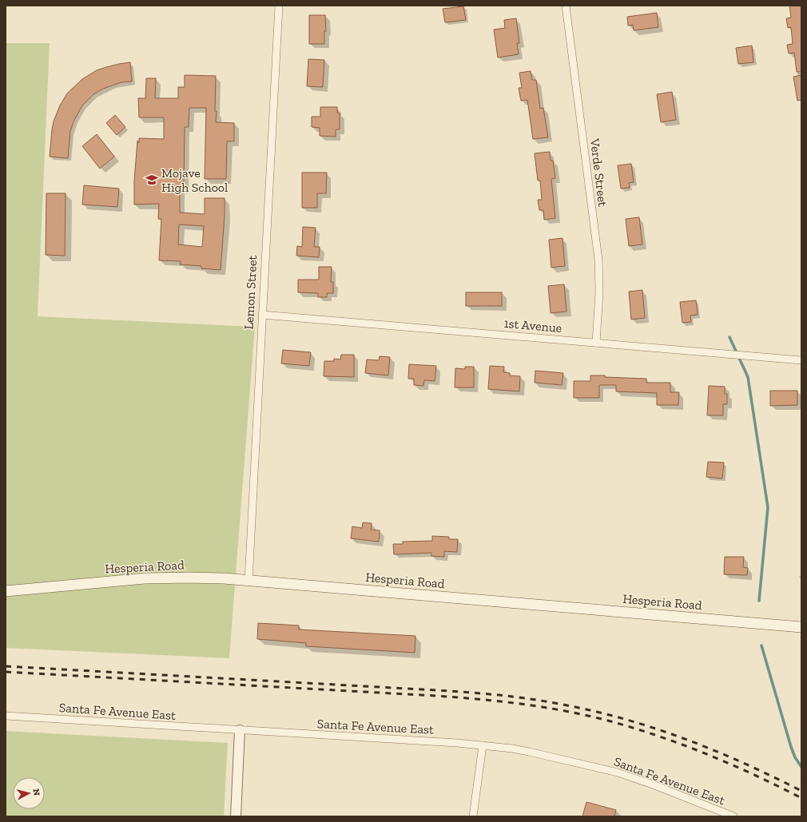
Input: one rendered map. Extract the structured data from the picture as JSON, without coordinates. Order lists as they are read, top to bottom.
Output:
{
  "streets": {
    "main road": ["Hesperia Road"],
    "street": [
      "Verde Street",
      "Lemon Street",
      "1st Avenue",
      "Santa Fe Avenue East"
    ]
  },
  "crossings": [
    ["Verde Street", "1st Avenue"],
    ["Lemon Street", "1st Avenue"],
    ["Lemon Street", "Hesperia Road"]
  ],
  "places": {
    "school or university": ["Mojave High School"]
  },
  "north": "right"
}
